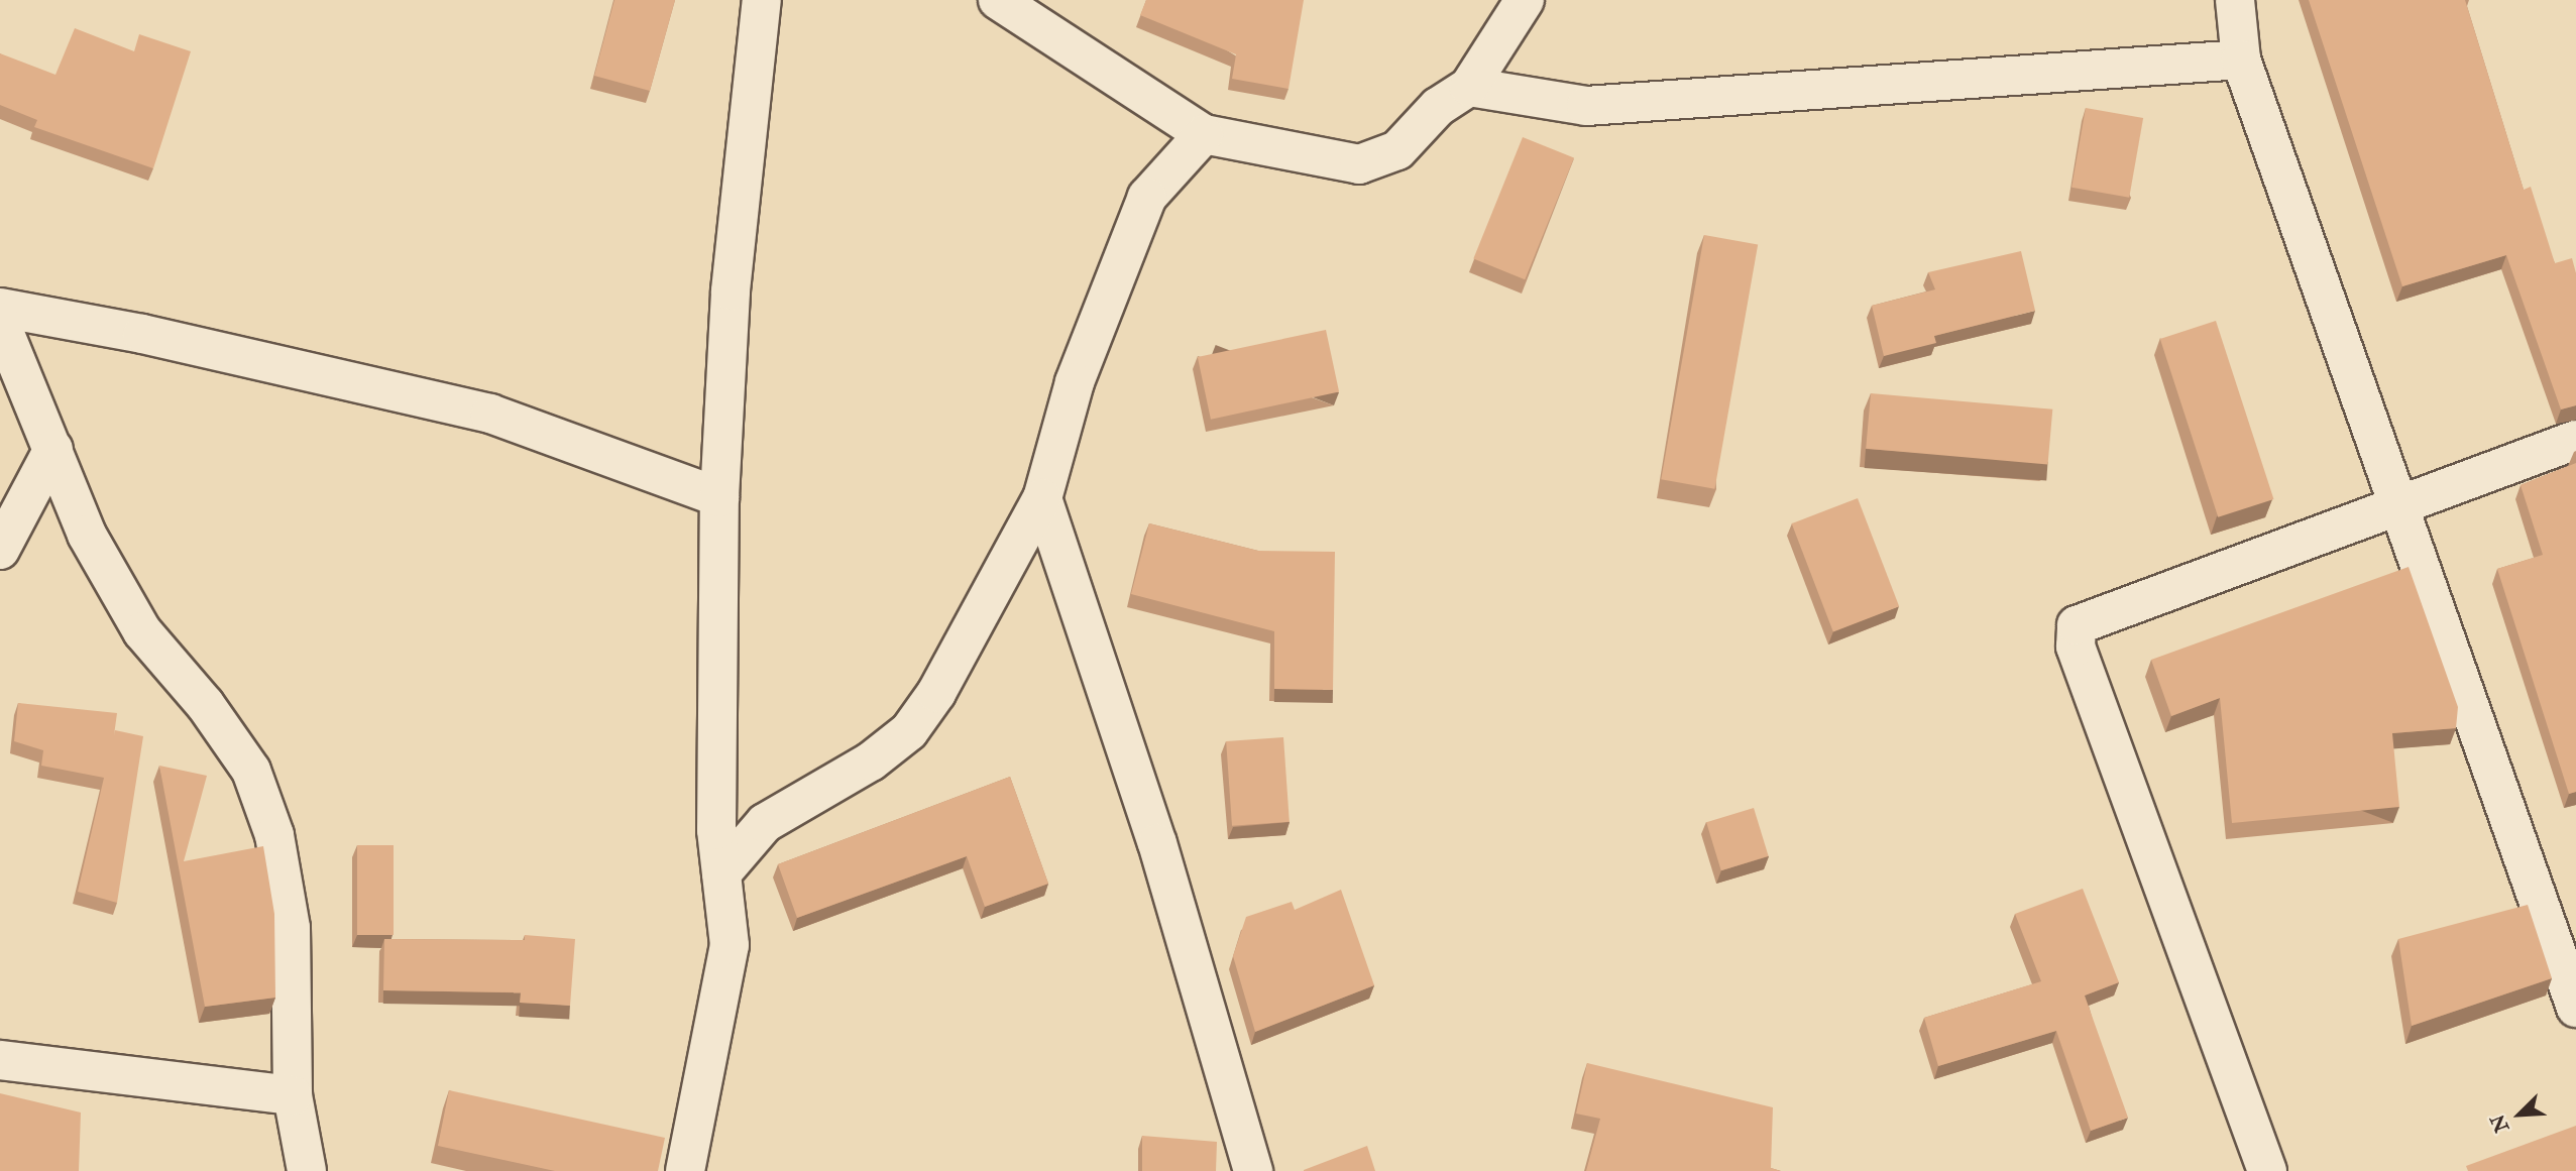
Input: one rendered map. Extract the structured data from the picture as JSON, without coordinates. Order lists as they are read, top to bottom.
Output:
{
  "north": "bottom left"
}
